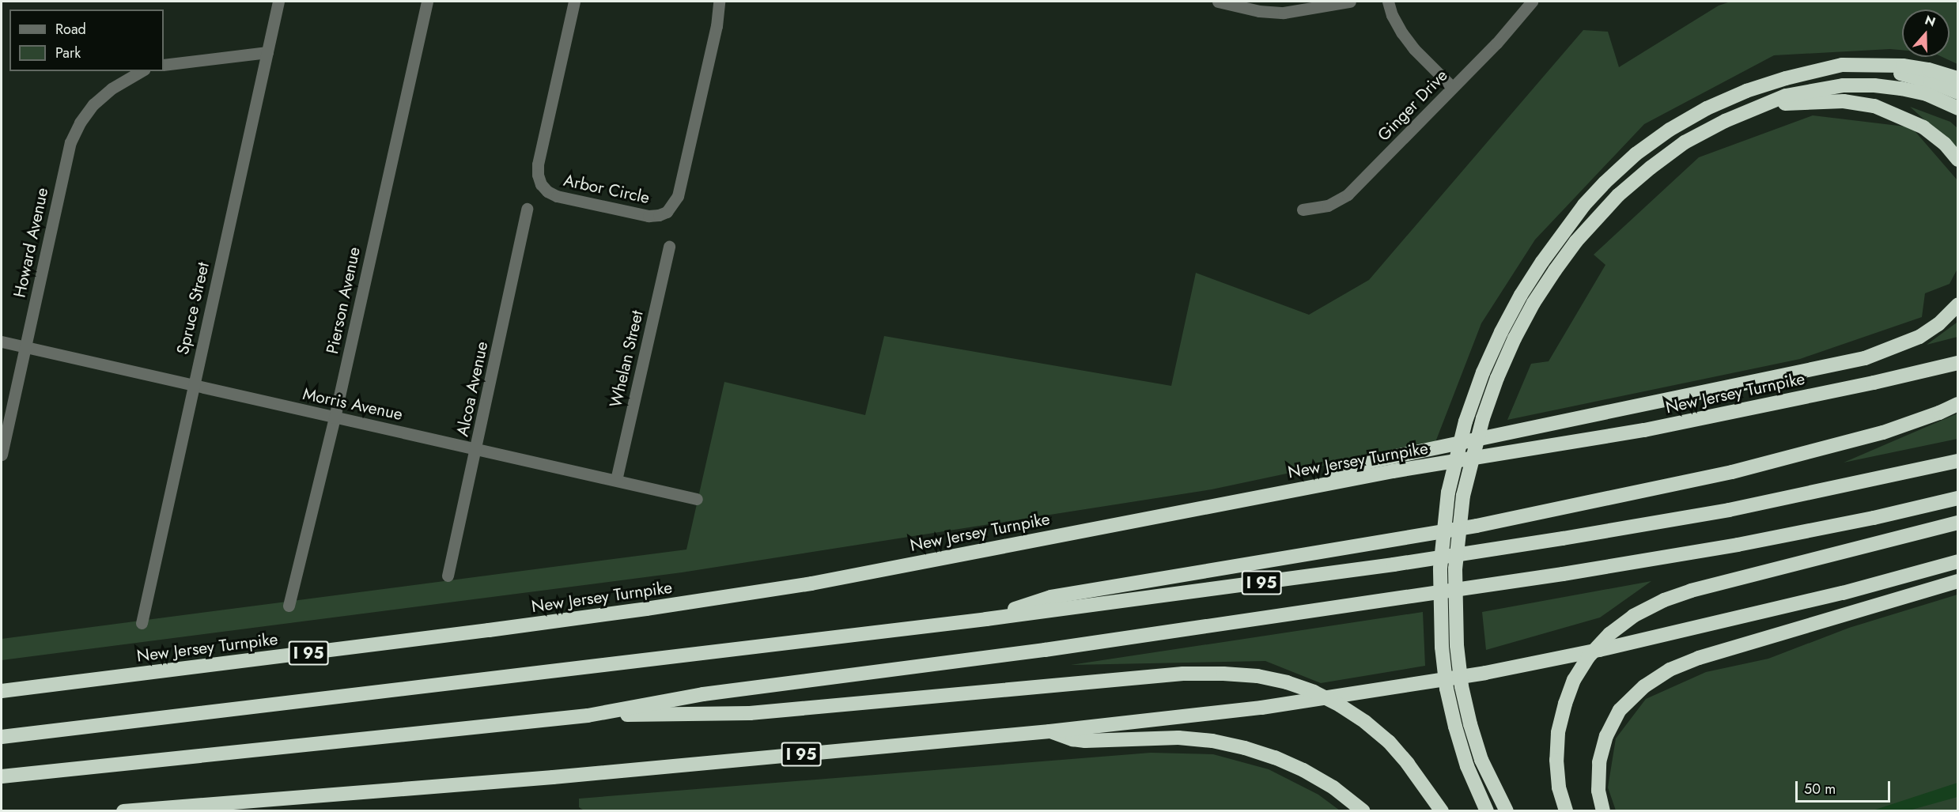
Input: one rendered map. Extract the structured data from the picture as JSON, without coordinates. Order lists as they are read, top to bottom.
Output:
{
  "streets": {
    "highway": ["New Jersey Turnpike", "I 95"],
    "street": [
      "Ginger Drive",
      "Arbor Circle",
      "Howard Avenue",
      "Pierson Avenue",
      "Spruce Street",
      "Whelan Street",
      "Alcoa Avenue",
      "Morris Avenue"
    ]
  },
  "crossings": [
    ["Howard Avenue", "Morris Avenue"],
    ["Pierson Avenue", "Morris Avenue"],
    ["Spruce Street", "Morris Avenue"],
    ["Whelan Street", "Morris Avenue"],
    ["Alcoa Avenue", "Morris Avenue"]
  ],
  "legend": ["Road", "Park"],
  "scale_bar": "50 m",
  "north": "top"
}
